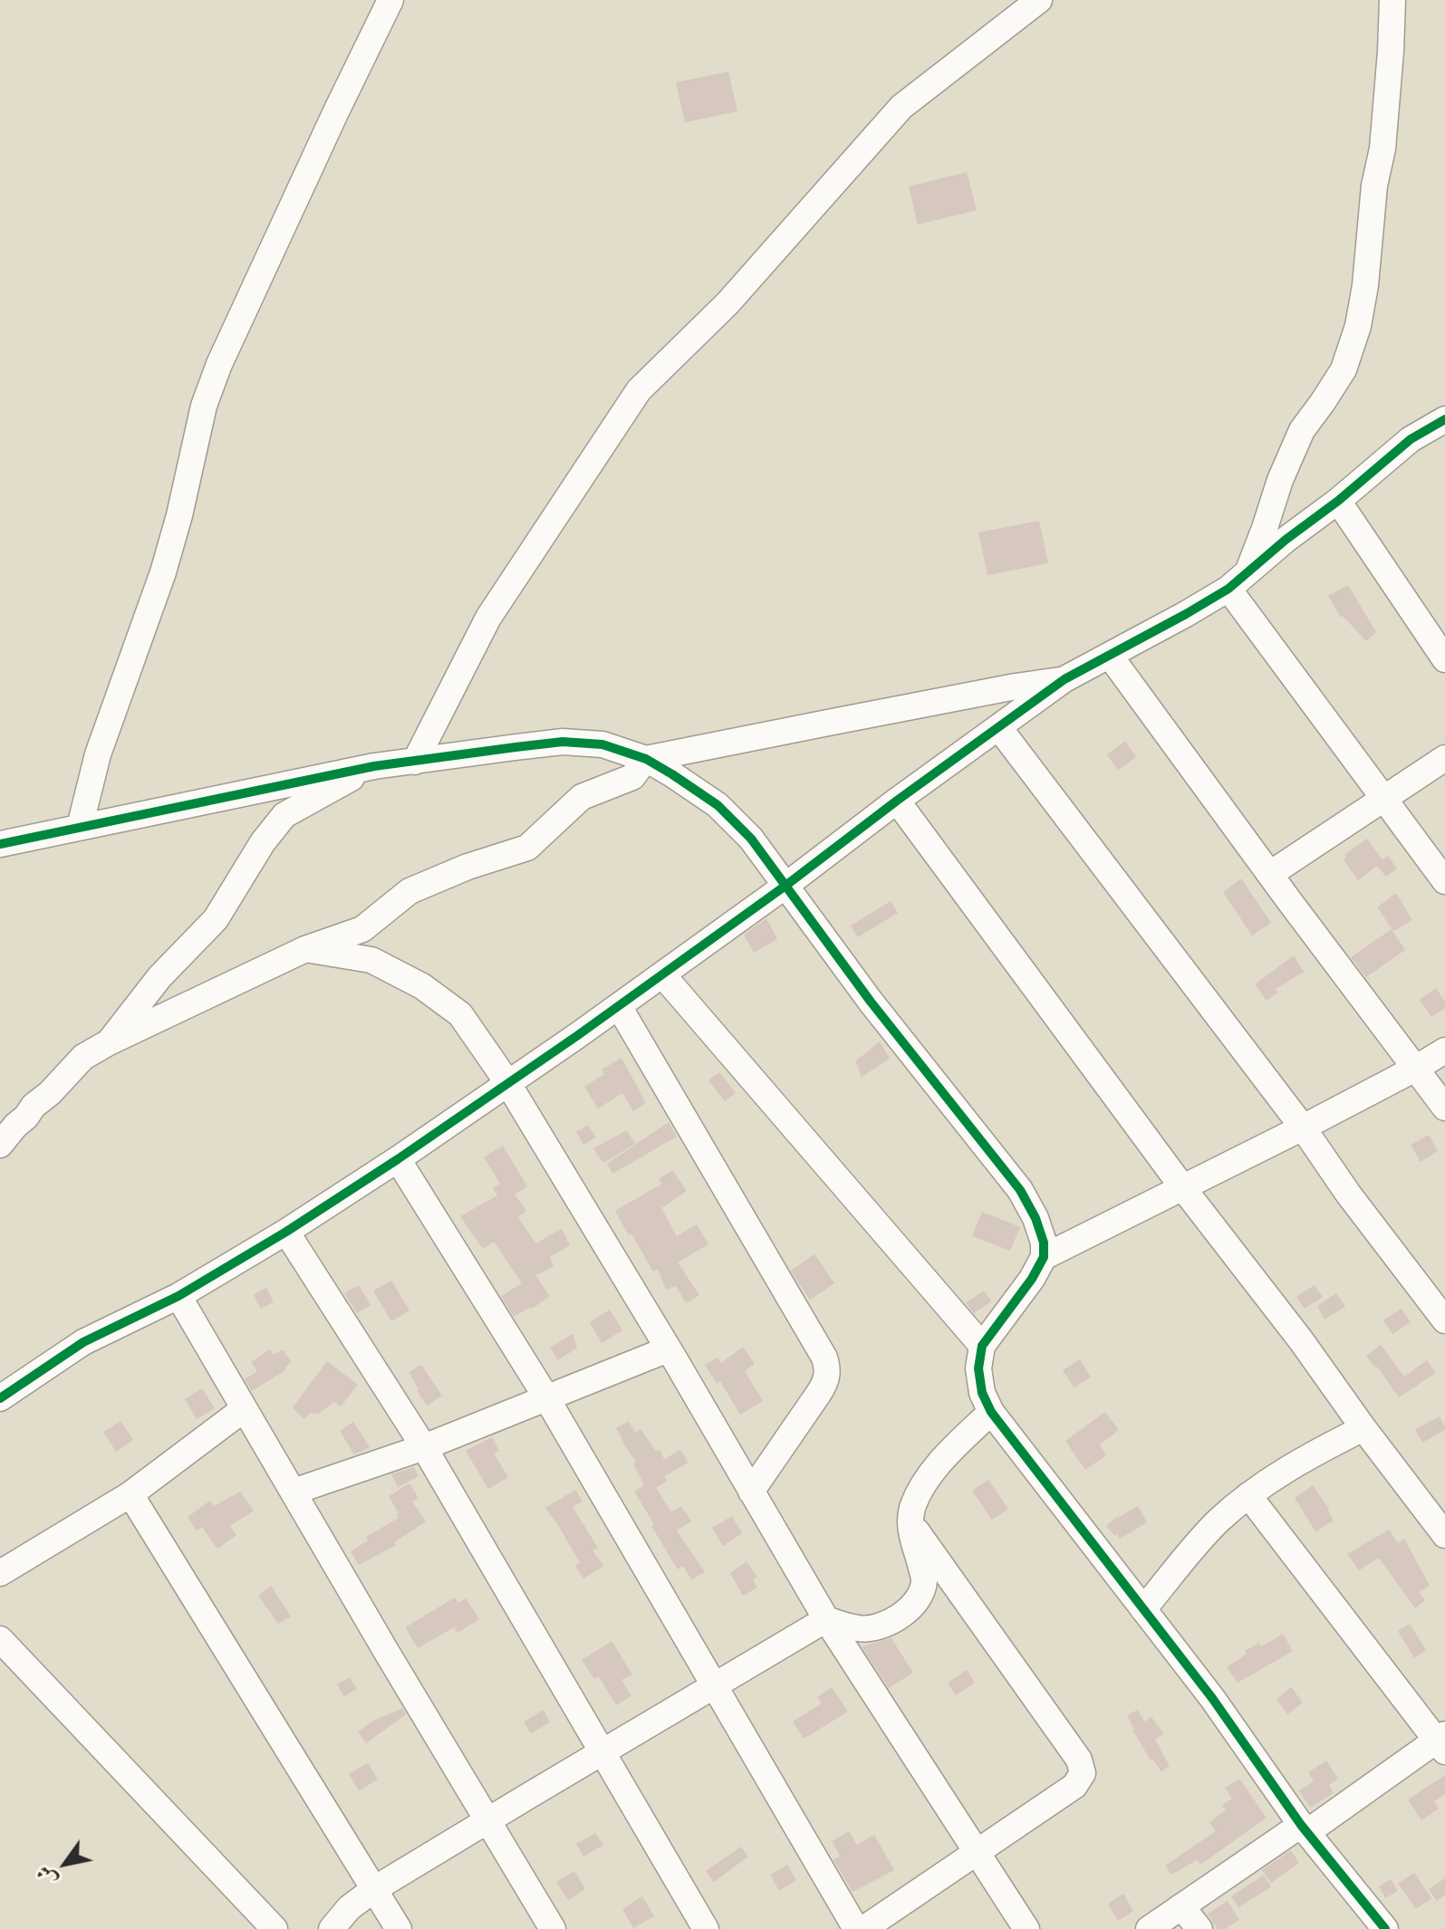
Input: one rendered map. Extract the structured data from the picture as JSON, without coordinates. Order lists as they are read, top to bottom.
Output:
{
  "north": "bottom left"
}
